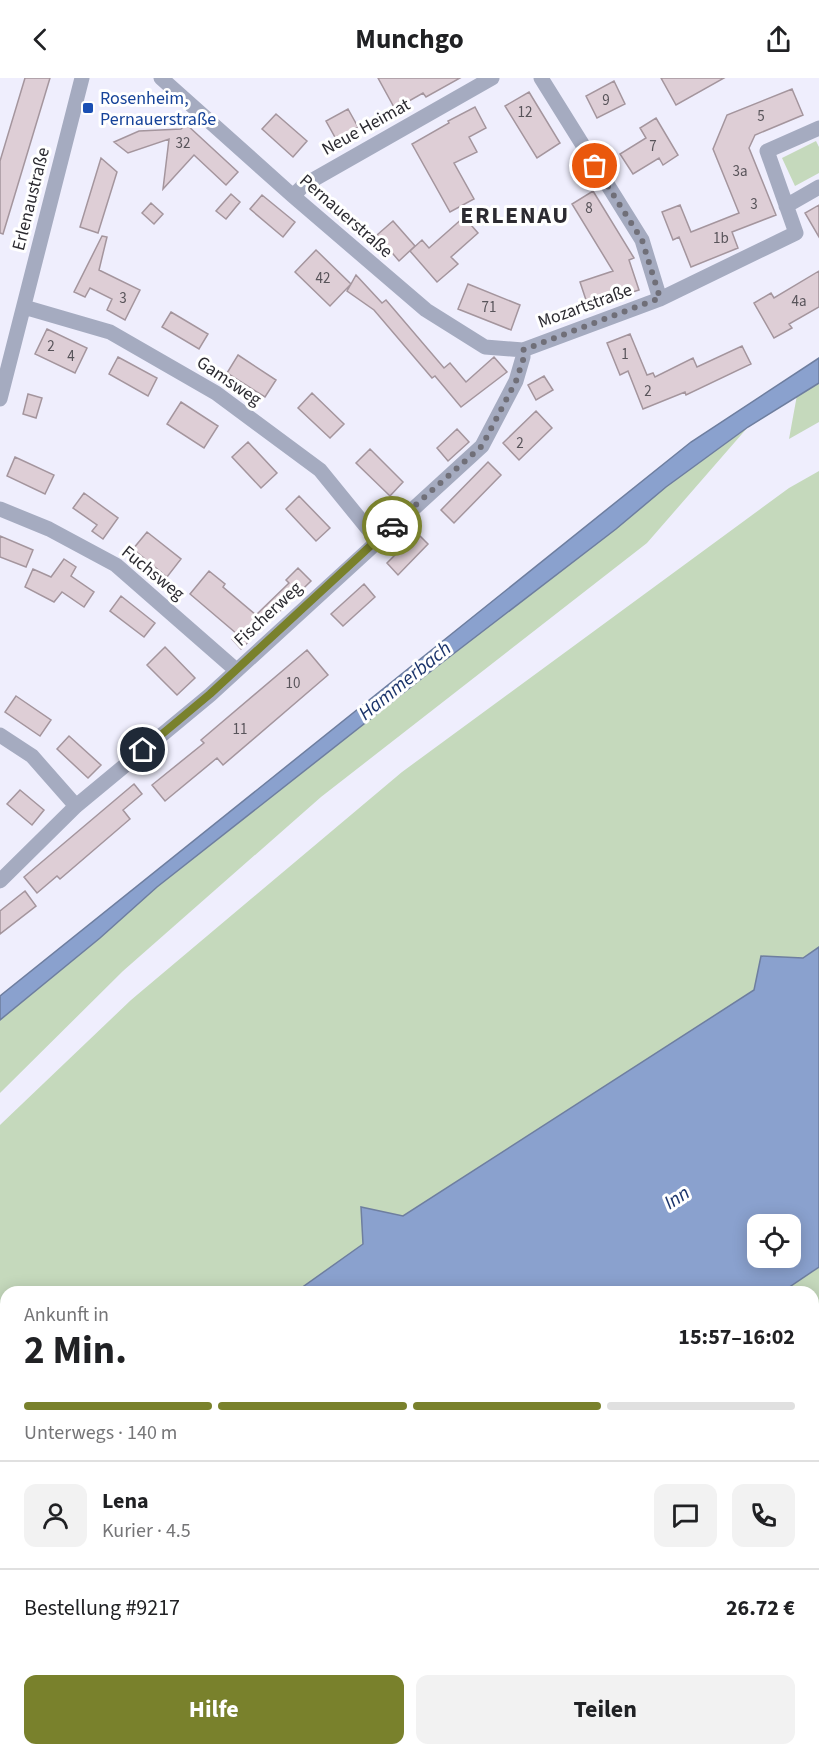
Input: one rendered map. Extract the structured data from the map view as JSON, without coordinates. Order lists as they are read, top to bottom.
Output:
{
  "streets": {
    "street": [
      "Neue Heimat",
      "Erlenaustraße",
      "Pernauerstraße",
      "Mozartstraße",
      "Gamsweg",
      "Fuchsweg",
      "Fischerweg"
    ]
  },
  "crossings": [
    ["Neue Heimat", "Pernauerstraße"],
    ["Erlenaustraße", "Gamsweg"],
    ["Pernauerstraße", "Mozartstraße"],
    ["Pernauerstraße", "Fischerweg"],
    ["Mozartstraße", "Fischerweg"],
    ["Gamsweg", "Fischerweg"],
    ["Fuchsweg", "Fischerweg"]
  ],
  "districts": ["ERLENAU"],
  "water": ["Hammerbach", "Inn"],
  "places": {
    "transit": ["Rosenheim, Pernauerstraße"]
  },
  "house_numbers": [
    "9",
    "12",
    "5",
    "32",
    "7",
    "3a",
    "3",
    "8",
    "1b",
    "42",
    "3",
    "4a",
    "71",
    "2",
    "1",
    "4",
    "2",
    "2",
    "10",
    "11"
  ],
  "page": {
    "header": "Munchgo",
    "heading": ["2 Min.", "Ankunft in", "15:57–16:02"],
    "panel": [
      "Lena",
      "Kurier · 4.5",
      "Bestellung #9217",
      "26.72 €"
    ],
    "bar": "Unterwegs · 140 m",
    "buttons": ["Hilfe", "Teilen"]
  }
}
